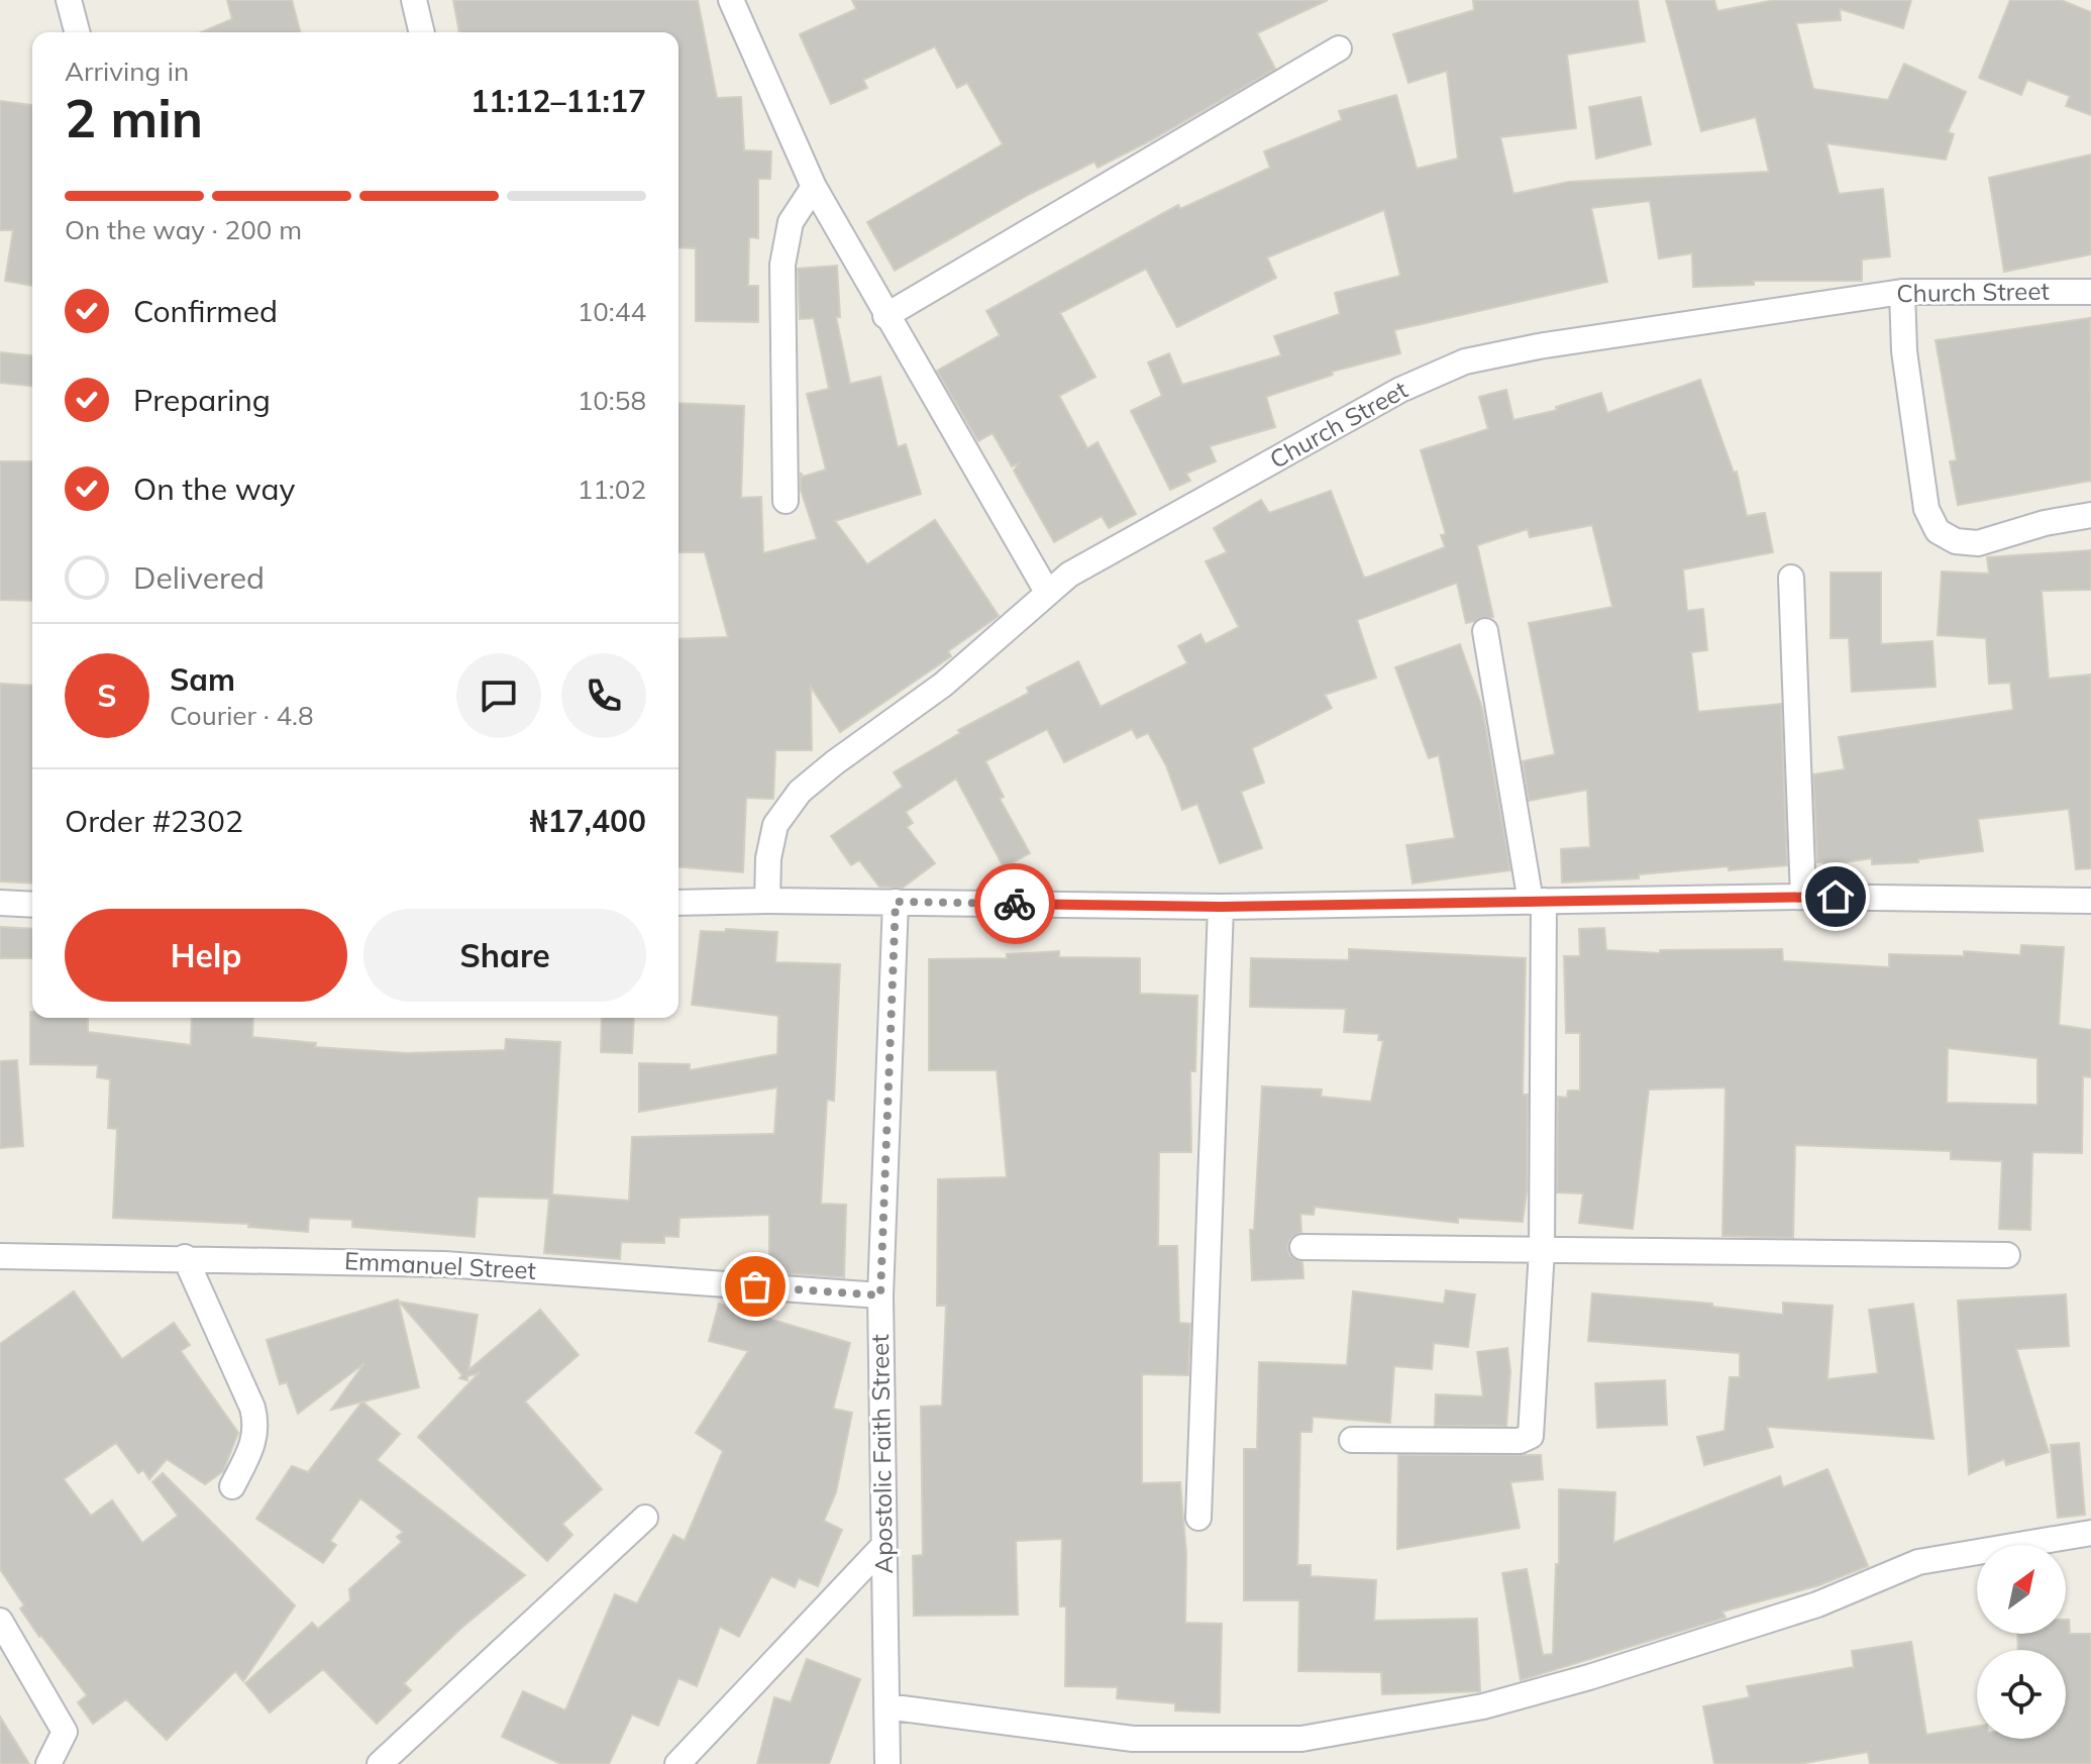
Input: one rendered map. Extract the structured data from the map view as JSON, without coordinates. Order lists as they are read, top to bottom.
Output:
{
  "streets": {
    "street": ["Church Street", "Emmanuel Street", "Apostolic Faith Street"]
  },
  "crossings": [
    ["Emmanuel Street", "Apostolic Faith Street"]
  ],
  "north": "top right",
  "page": {
    "heading": ["2 min", "Arriving in", "11:12–11:17"],
    "panel": [
      "Sam",
      "Courier · 4.8",
      "Order #2302",
      "₦17,400"
    ],
    "bar": "On the way · 200 m",
    "list": [
      ["Confirmed", "10:44"],
      ["Preparing", "10:58"],
      ["On the way", "11:02"],
      "Delivered"
    ],
    "round": "S",
    "buttons": ["Help", "Share"]
  }
}
